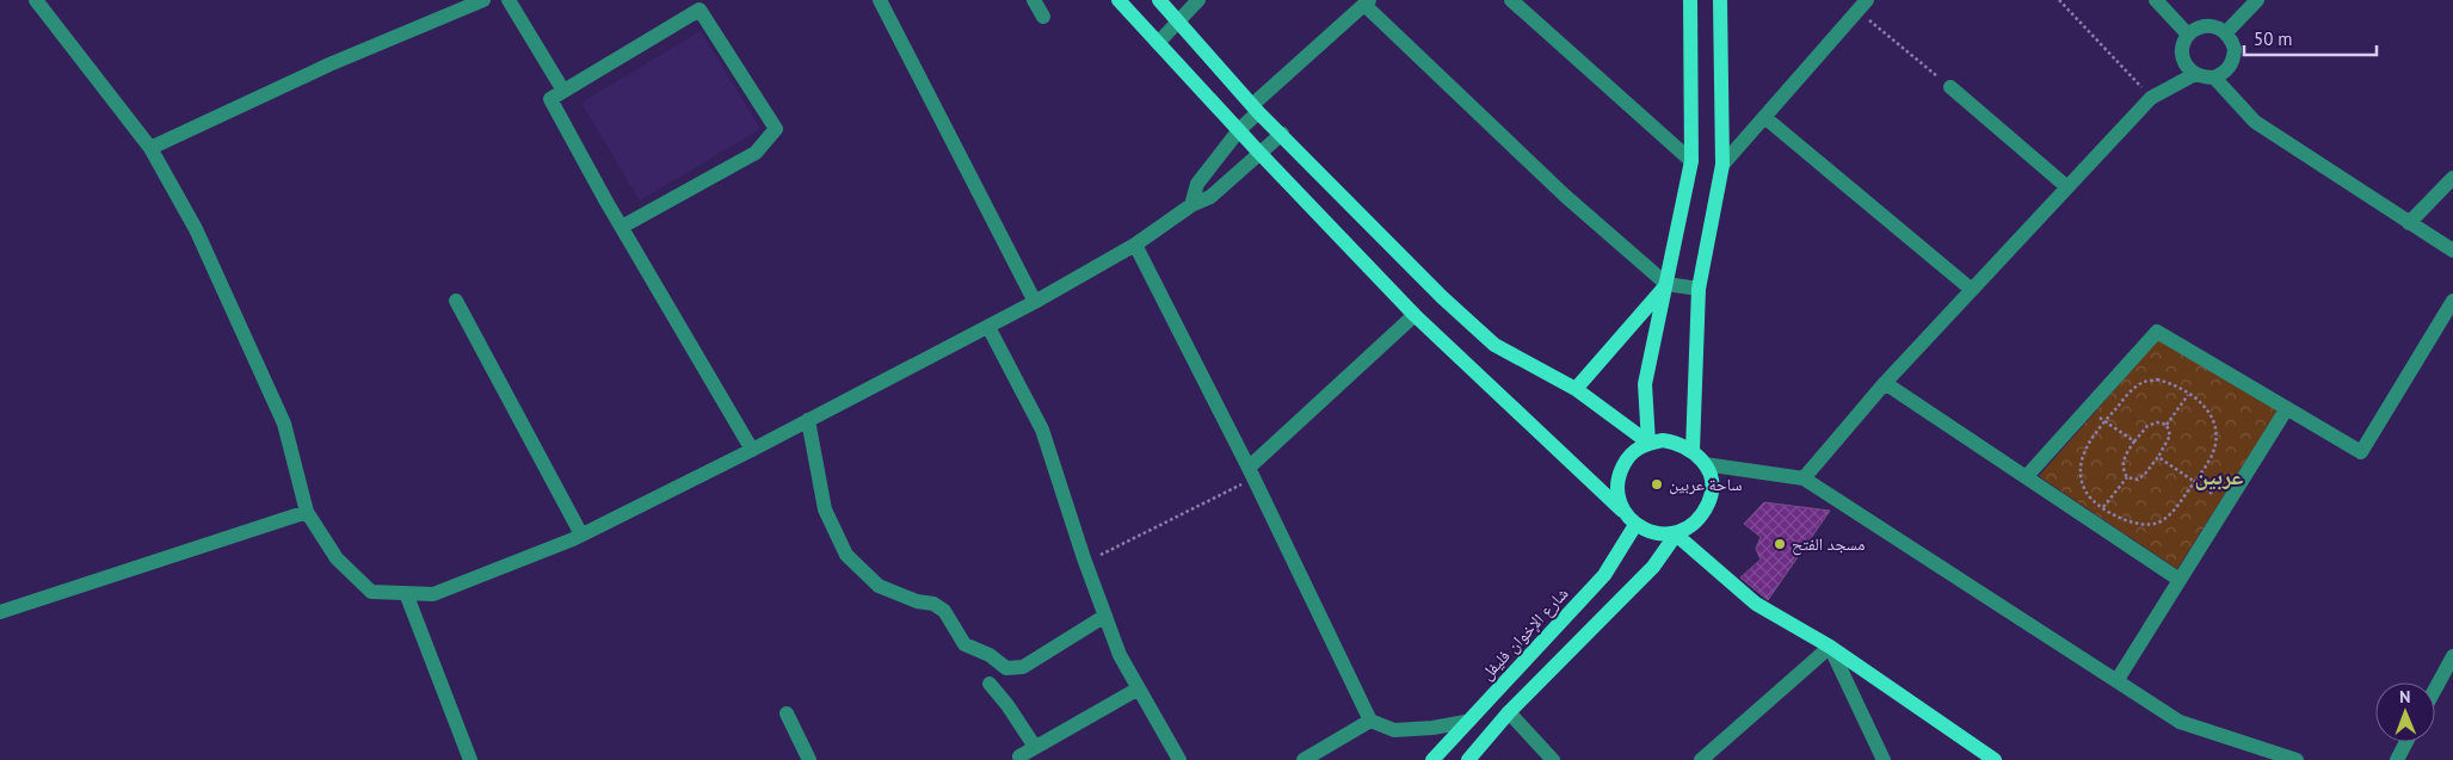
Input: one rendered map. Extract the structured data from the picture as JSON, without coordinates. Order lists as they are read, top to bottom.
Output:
{
  "streets": {
    "main road": ["شارع الإخوان فليفل"]
  },
  "districts": ["عربين"],
  "places": ["ساحة عربين", "مسجد الفتح"],
  "scale_bar": "50 m",
  "north": "top"
}
